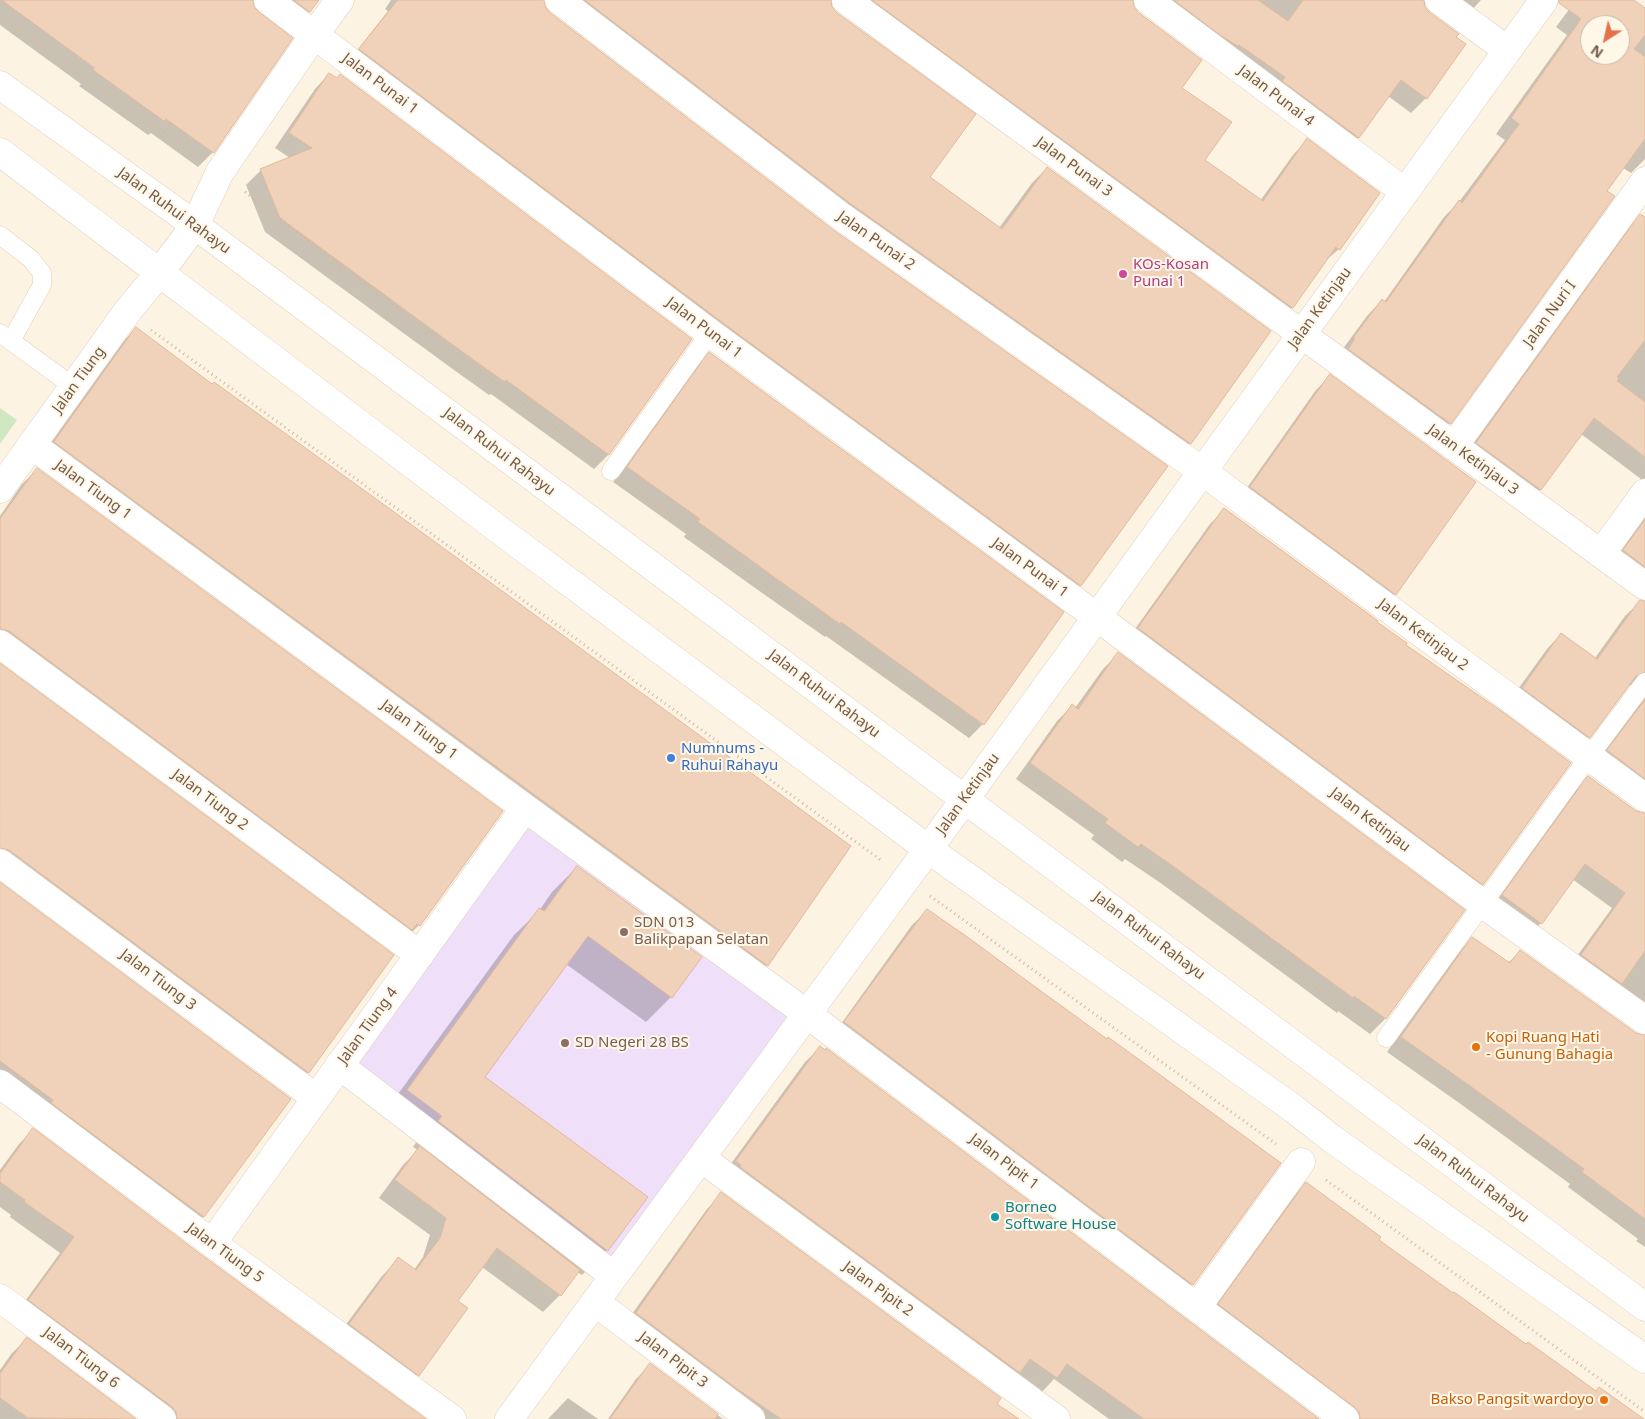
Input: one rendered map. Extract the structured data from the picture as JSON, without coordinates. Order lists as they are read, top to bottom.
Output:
{
  "streets": {
    "street": [
      "Jalan Punai 1",
      "Jalan Punai 4",
      "Jalan Punai 3",
      "Jalan Ruhui Rahayu",
      "Jalan Punai 2",
      "Jalan Ketinjau",
      "Jalan Nuri I",
      "Jalan Tiung",
      "Jalan Ketinjau 3",
      "Jalan Tiung 1",
      "Jalan Ketinjau 2",
      "Jalan Tiung 2",
      "Jalan Tiung 3",
      "Jalan Tiung 4",
      "Jalan Pipit 1",
      "Jalan Tiung 5",
      "Jalan Pipit 2",
      "Jalan Tiung 6",
      "Jalan Pipit 3"
    ]
  },
  "crossings": [
    ["Jalan Punai 1", "Jalan Ketinjau"],
    ["Jalan Punai 1", "Jalan Tiung"],
    ["Jalan Punai 4", "Jalan Ketinjau"],
    ["Jalan Punai 3", "Jalan Ketinjau"],
    ["Jalan Punai 3", "Jalan Ketinjau 3"],
    ["Jalan Ruhui Rahayu", "Jalan Ketinjau"],
    ["Jalan Ruhui Rahayu", "Jalan Tiung"],
    ["Jalan Punai 2", "Jalan Ketinjau"],
    ["Jalan Punai 2", "Jalan Ketinjau 2"],
    ["Jalan Ketinjau", "Jalan Ketinjau 3"],
    ["Jalan Ketinjau", "Jalan Tiung 1"],
    ["Jalan Ketinjau", "Jalan Ketinjau 2"],
    ["Jalan Ketinjau", "Jalan Pipit 1"],
    ["Jalan Ketinjau", "Jalan Pipit 2"],
    ["Jalan Ketinjau", "Jalan Pipit 3"],
    ["Jalan Nuri I", "Jalan Ketinjau 3"],
    ["Jalan Tiung", "Jalan Tiung 1"],
    ["Jalan Tiung 1", "Jalan Tiung 4"],
    ["Jalan Tiung 1", "Jalan Pipit 1"],
    ["Jalan Tiung 2", "Jalan Tiung 4"],
    ["Jalan Tiung 3", "Jalan Tiung 4"],
    ["Jalan Tiung 4", "Jalan Tiung 5"]
  ],
  "places": [
    "KOs-Kosan Punai 1",
    "Numnums - Ruhui Rahayu",
    "SDN 013 Balikpapan Selatan",
    "SD Negeri 28 BS",
    "Kopi Ruang Hati - Gunung Bahagia",
    "Borneo Software House",
    "Bakso Pangsit wardoyo"
  ],
  "north": "bottom left"
}
